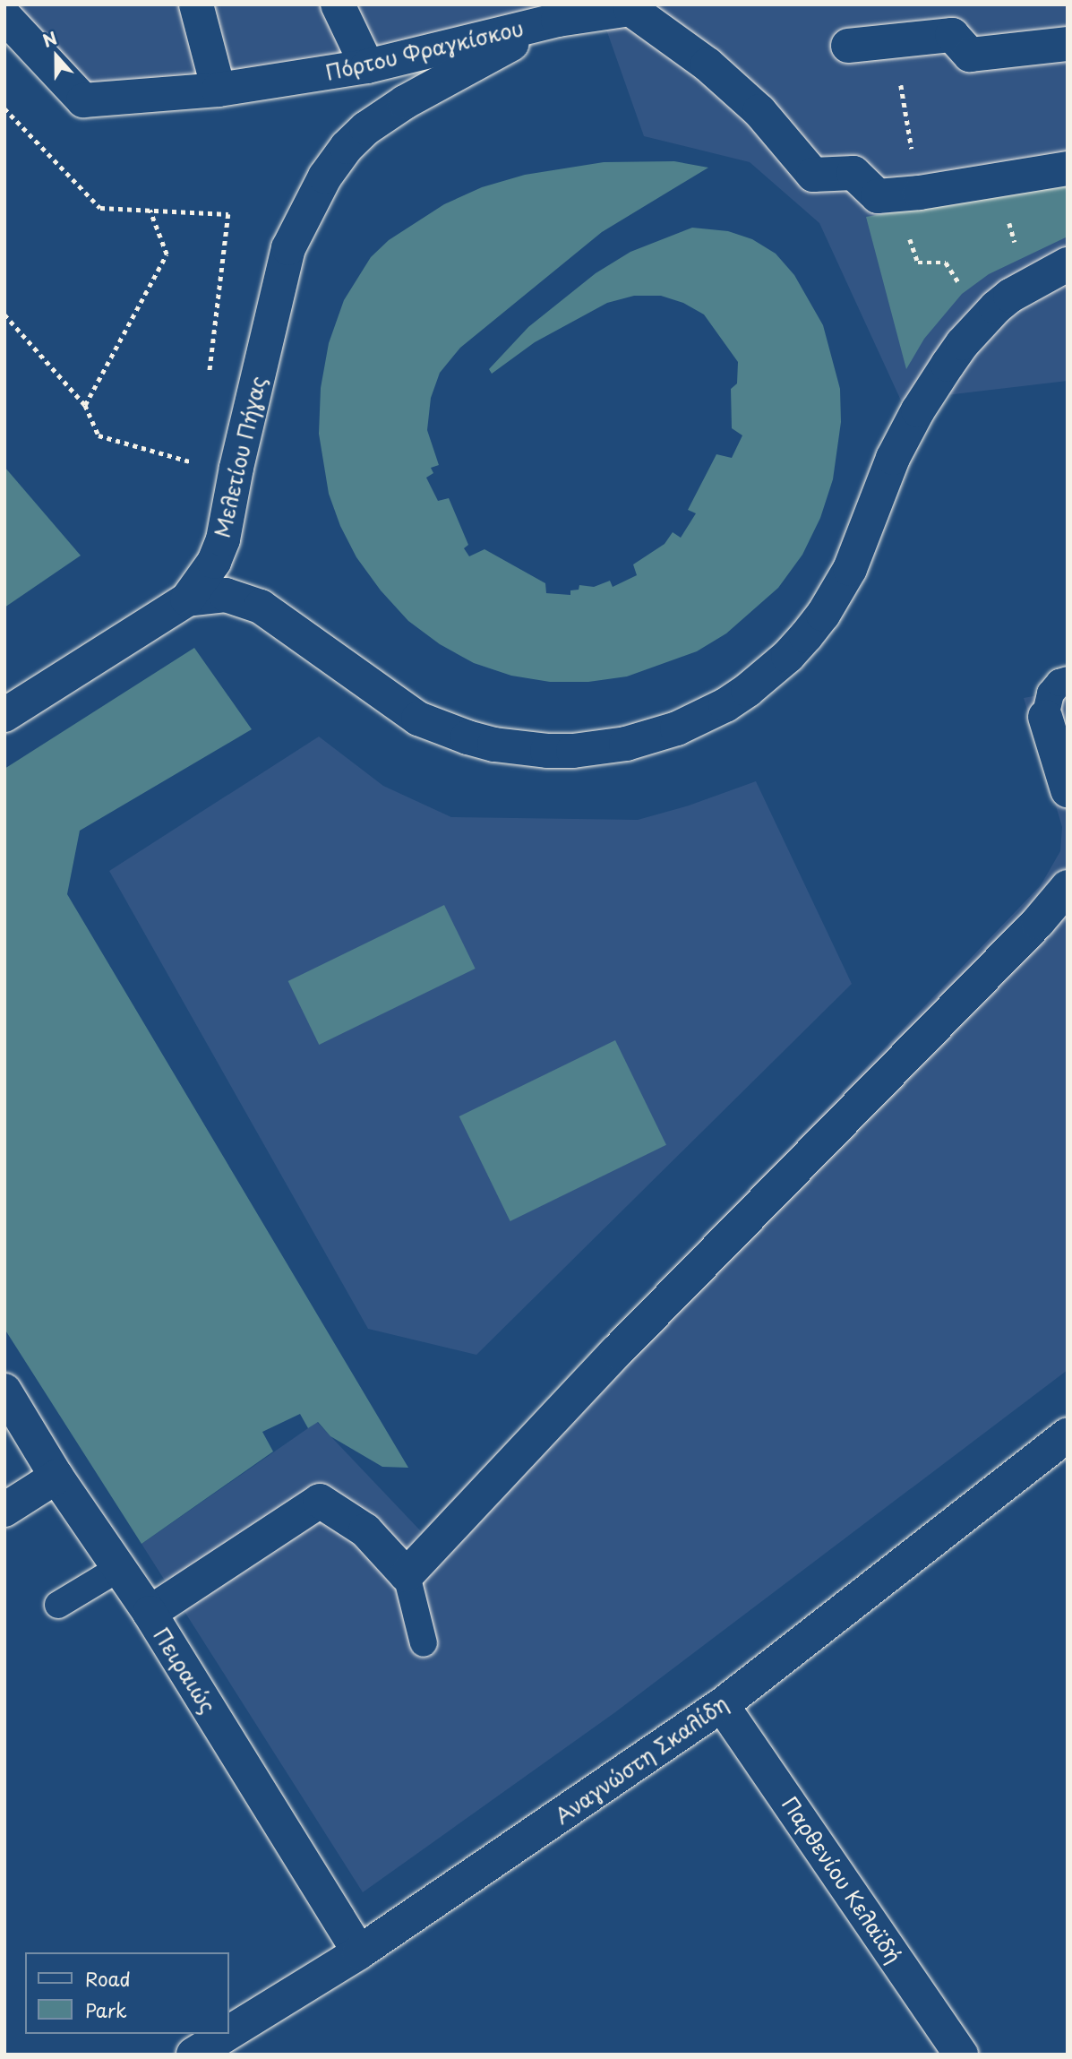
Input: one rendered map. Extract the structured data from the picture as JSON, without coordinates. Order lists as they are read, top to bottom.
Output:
{
  "streets": {
    "street": [
      "Πόρτου Φραγκίσκου",
      "Μελετίου Πήγας",
      "Πειραιώς",
      "Αναγνώστη Σκαλίδη",
      "Παρθενίου Κελαϊδή"
    ]
  },
  "crossings": [
    ["Πόρτου Φραγκίσκου", "Μελετίου Πήγας"],
    ["Πειραιώς", "Αναγνώστη Σκαλίδη"],
    ["Αναγνώστη Σκαλίδη", "Παρθενίου Κελαϊδή"]
  ],
  "legend": ["Road", "Park"],
  "north": "top"
}
